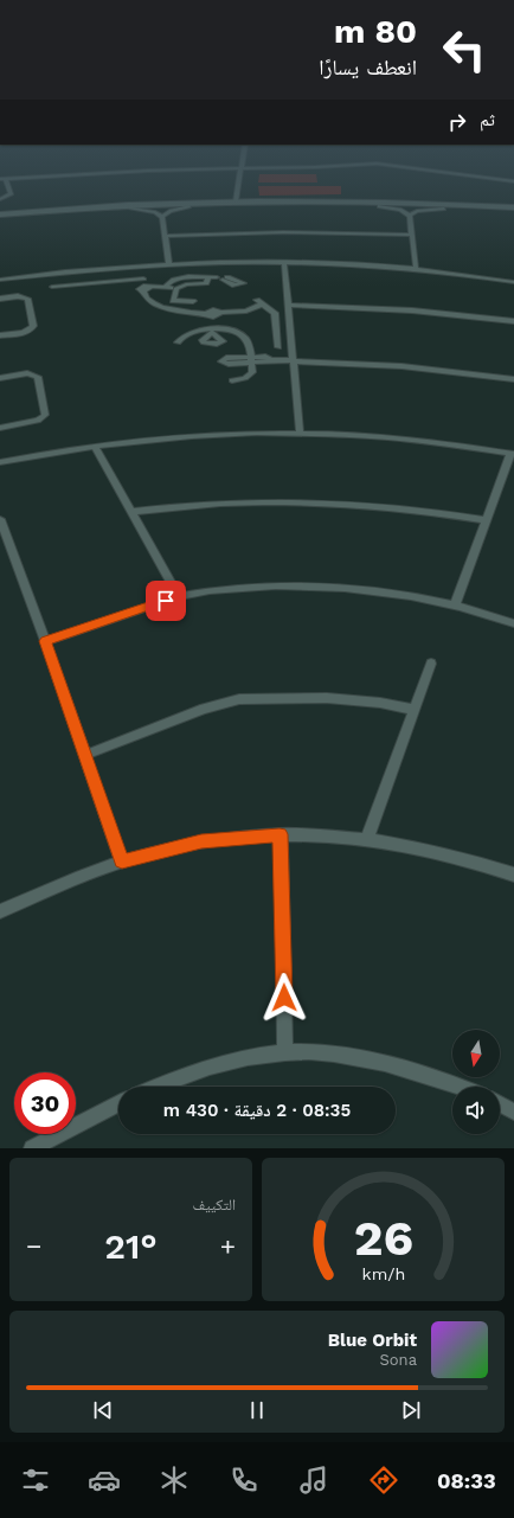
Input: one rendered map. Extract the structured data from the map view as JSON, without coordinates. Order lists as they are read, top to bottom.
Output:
{
  "north": "bottom",
  "page": {
    "turn": ["80 m", "انعطف يسارًا"],
    "then": "ثم",
    "limit": "30",
    "trip": "08:35 · 2 دقيقة · 430 m",
    "tile": "التكييف",
    "heat": ["−", "21°", "+"],
    "song": ["Blue Orbit", "Sona"],
    "tabs": "08:33",
    "gauge": ["26", "km/h"]
  }
}
